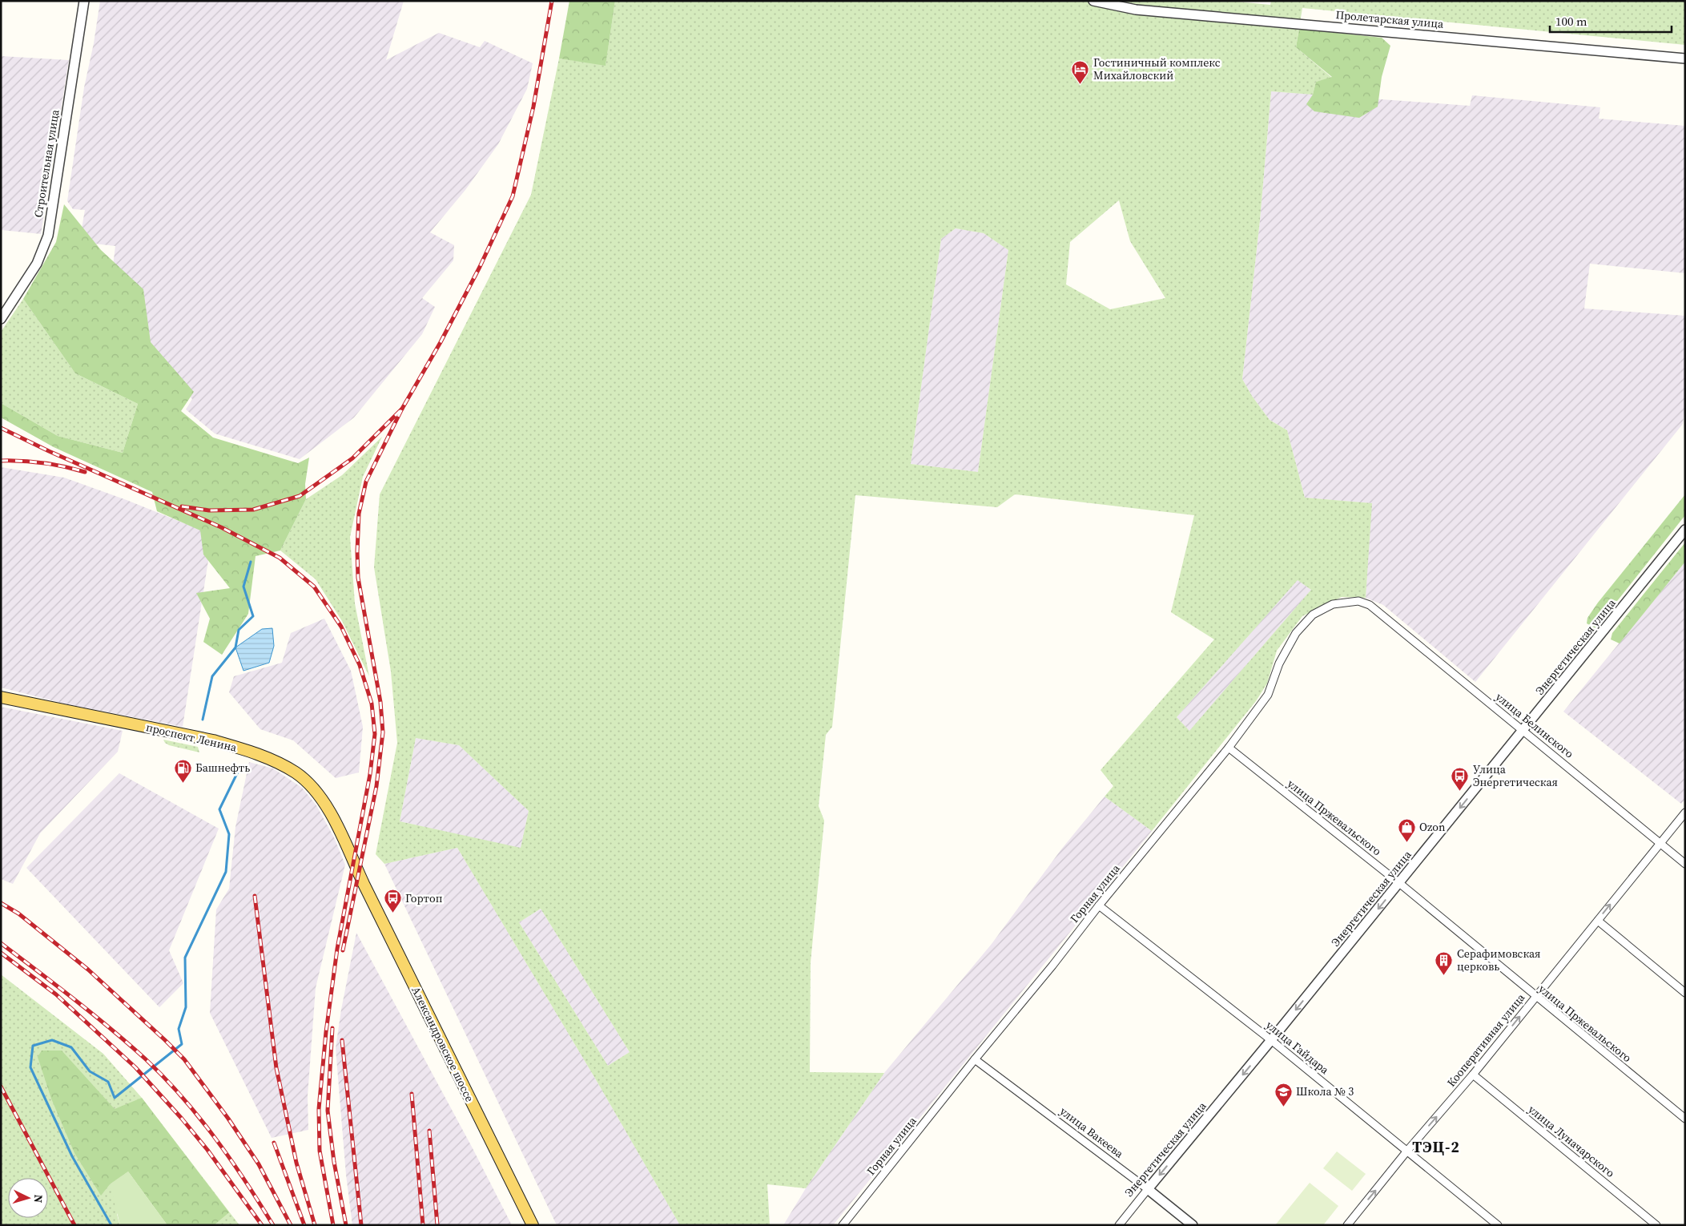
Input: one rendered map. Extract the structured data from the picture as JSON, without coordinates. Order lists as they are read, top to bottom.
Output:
{
  "streets": {
    "main road": ["проспект Ленина", "Александровское шоссе"],
    "street": [
      "Пролетарская улица",
      "Строительная улица",
      "Энергетическая улица",
      "улица Белинского",
      "улица Пржевальского",
      "Горная улица",
      "Кооперативная улица",
      "улица Гайдара",
      "улица Вакеева",
      "улица Луначарского"
    ]
  },
  "crossings": [
    ["Энергетическая улица", "улица Белинского"],
    ["Энергетическая улица", "улица Пржевальского"],
    ["Энергетическая улица", "улица Гайдара"],
    ["Энергетическая улица", "улица Вакеева"],
    ["улица Белинского", "Горная улица"],
    ["улица Белинского", "Кооперативная улица"],
    ["проспект Ленина", "Александровское шоссе"],
    ["улица Пржевальского", "Горная улица"],
    ["улица Пржевальского", "Кооперативная улица"],
    ["Горная улица", "улица Гайдара"],
    ["Горная улица", "улица Вакеева"],
    ["Кооперативная улица", "улица Гайдара"],
    ["Кооперативная улица", "улица Луначарского"]
  ],
  "one_way": ["Энергетическая улица", "Кооперативная улица"],
  "districts": ["ТЭЦ-2"],
  "places": {
    "hotel": ["Гостиничный комплекс Михайловский"],
    "fuel station": ["Башнефть"],
    "bus stop": ["Улица Энергетическая", "Гортоп"],
    "shop": ["Ozon"],
    "building": ["Серафимовская церковь"],
    "school or university": ["Школа № 3"]
  },
  "scale_bar": "100 m",
  "north": "right"
}
